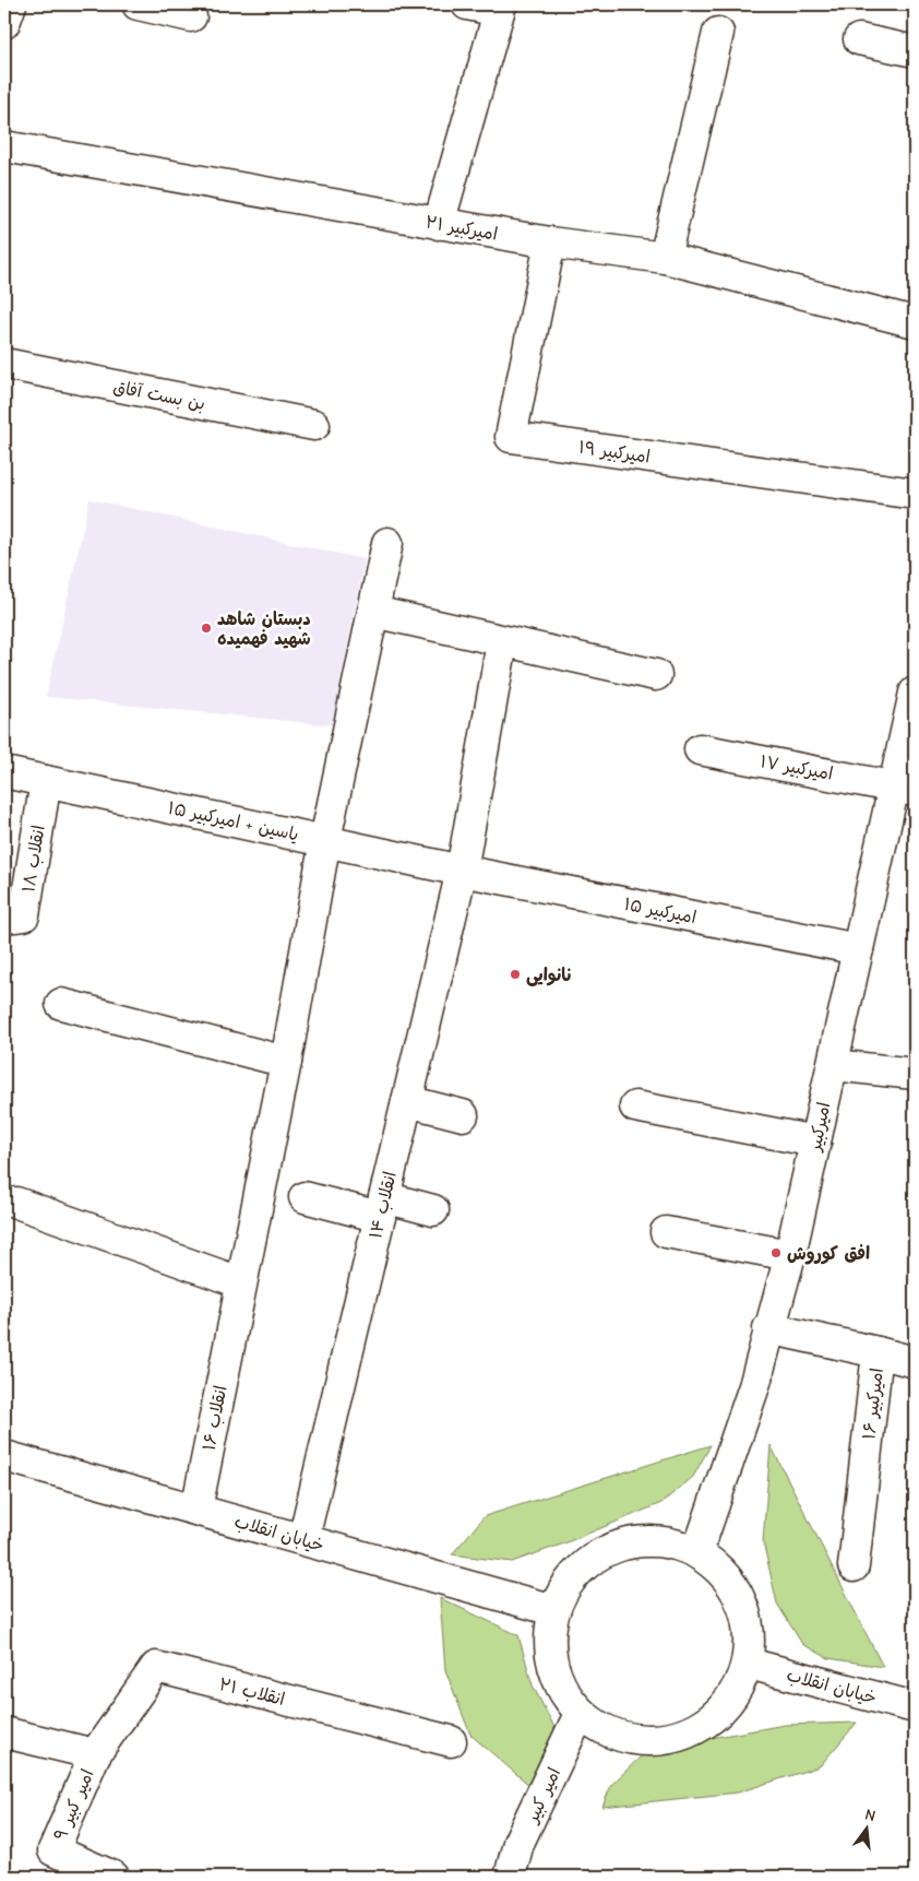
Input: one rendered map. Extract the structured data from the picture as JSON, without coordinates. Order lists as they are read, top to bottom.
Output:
{
  "streets": {
    "street": [
      "امیرکبیر ۲۱",
      "بن بست آفاق",
      "امیرکبیر ۱۹",
      "امیرکبیر ۱۷",
      "یاسین + امیرکبیر ۱۵",
      "انقلاب ۱۸",
      "امیرکبیر ۱۵",
      "امیرکبیر",
      "انقلاب ۱۴",
      "امیرکبیر ۱۶",
      "انقلاب ۱۶",
      "خیابان انقلاب",
      "انقلاب ۲۱",
      "امیر کبیر",
      "امیر کبیر ۹"
    ]
  },
  "crossings": [
    ["امیرکبیر ۲۱", "امیرکبیر ۱۹"],
    ["امیرکبیر ۱۷", "امیرکبیر"],
    ["یاسین + امیرکبیر ۱۵", "انقلاب ۱۸"],
    ["یاسین + امیرکبیر ۱۵", "امیرکبیر ۱۵"],
    ["یاسین + امیرکبیر ۱۵", "انقلاب ۱۴"],
    ["یاسین + امیرکبیر ۱۵", "انقلاب ۱۶"],
    ["امیرکبیر ۱۵", "امیرکبیر"],
    ["امیرکبیر ۱۵", "انقلاب ۱۴"],
    ["امیرکبیر", "امیرکبیر ۱۶"],
    ["انقلاب ۱۴", "خیابان انقلاب"],
    ["انقلاب ۱۶", "خیابان انقلاب"],
    ["انقلاب ۲۱", "امیر کبیر ۹"]
  ],
  "places": ["دبستان شاهد شهید فهمیده", "نانوایی", "افق کوروش"],
  "north": "top"
}
